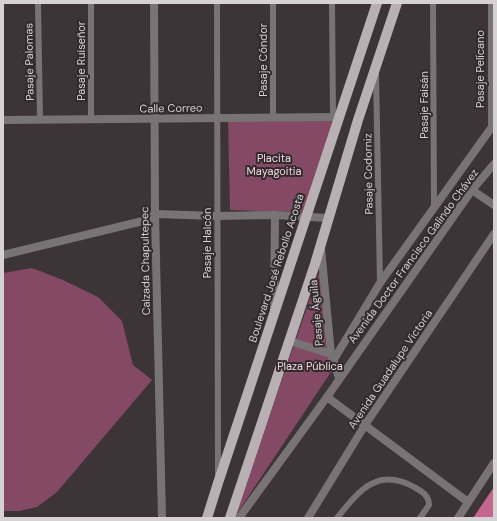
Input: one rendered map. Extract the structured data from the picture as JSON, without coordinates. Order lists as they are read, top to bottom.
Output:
{
  "streets": {
    "main road": ["Boulevard José Rebollo Acosta"],
    "street": [
      "Calle Correo",
      "Avenida Doctor Francisco Galindo Chávez",
      "Calzada Chapultepec",
      "Pasaje Águila",
      "Avenida Guadalupe Victoria"
    ],
    "lane": [
      "Pasaje Cóndor",
      "Pasaje Ruiseñor",
      "Pasaje Palomas",
      "Pasaje Pelícano",
      "Pasaje Faisán",
      "Pasaje Codorniz",
      "Pasaje Halcón"
    ]
  },
  "crossings": [
    ["Pasaje Cóndor", "Calle Correo"],
    ["Pasaje Ruiseñor", "Calle Correo"],
    ["Pasaje Palomas", "Calle Correo"],
    ["Pasaje Pelícano", "Avenida Doctor Francisco Galindo Chávez"],
    ["Pasaje Faisán", "Avenida Doctor Francisco Galindo Chávez"],
    ["Calle Correo", "Pasaje Halcón"],
    ["Calle Correo", "Calzada Chapultepec"],
    ["Calle Correo", "Boulevard José Rebollo Acosta"],
    ["Pasaje Codorniz", "Avenida Doctor Francisco Galindo Chávez"],
    ["Pasaje Halcón", "Boulevard José Rebollo Acosta"],
    ["Avenida Doctor Francisco Galindo Chávez", "Pasaje Águila"]
  ],
  "parks": ["Placita Mayagoitia", "Plaza Pública"]
}
